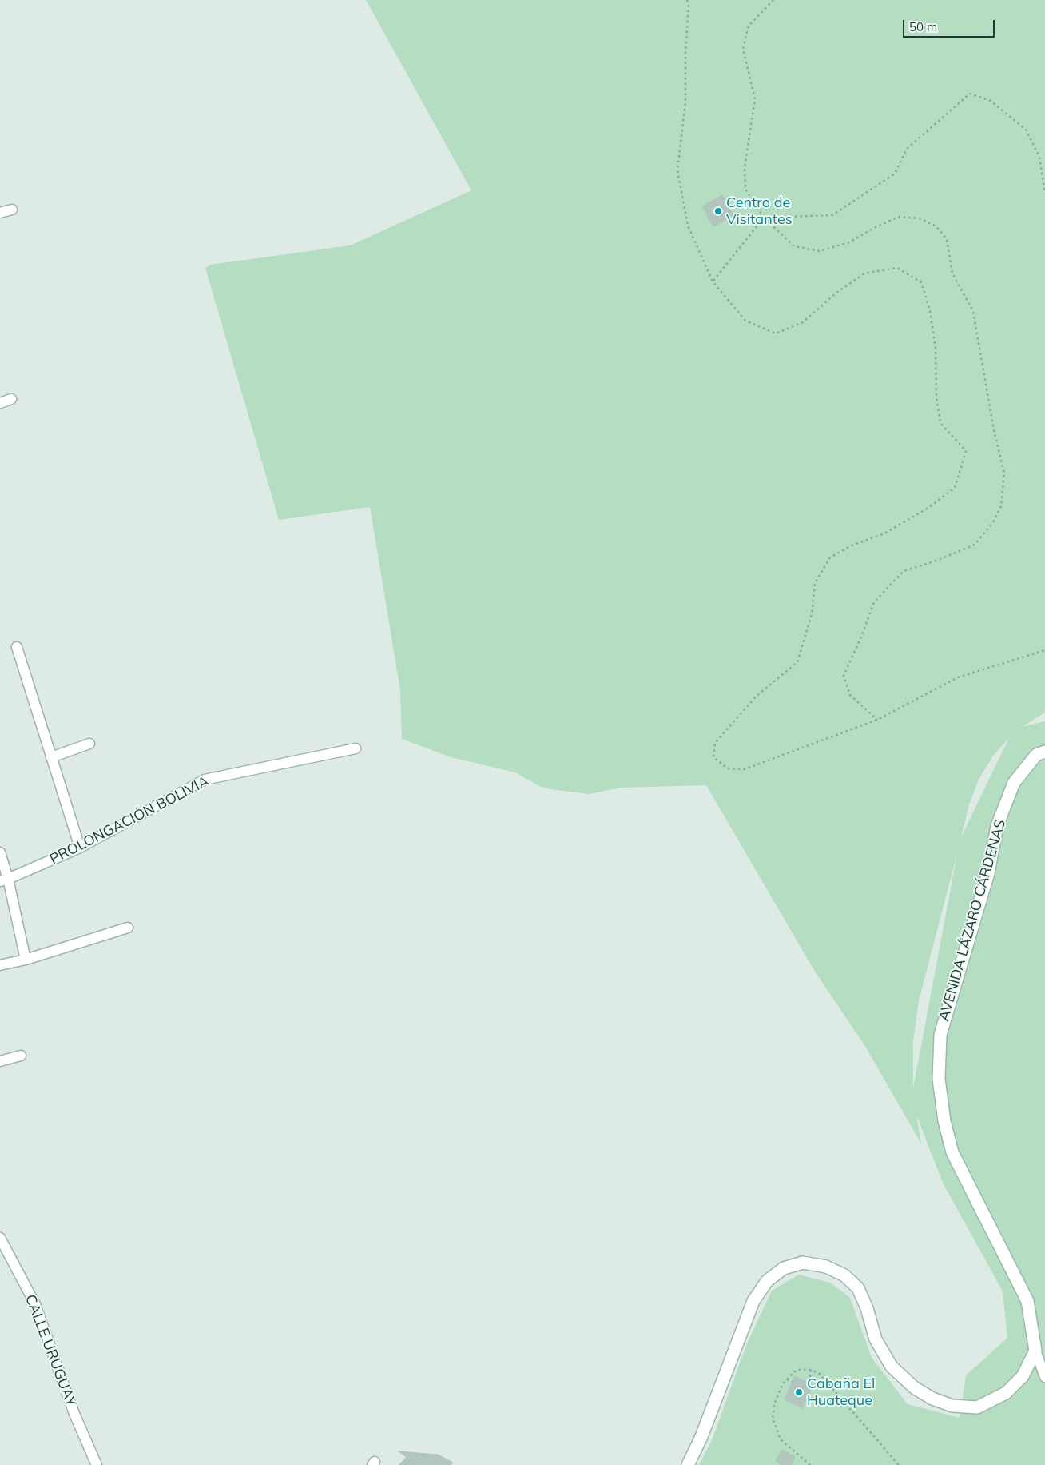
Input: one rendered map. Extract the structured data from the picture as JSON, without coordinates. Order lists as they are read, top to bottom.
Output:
{
  "streets": {
    "main road": ["AVENIDA LÁZARO CÁRDENAS"],
    "street": ["PROLONGACIÓN BOLIVIA", "CALLE URUGUAY"]
  },
  "places": ["Centro de Visitantes", "Cabaña El Huateque"],
  "scale_bar": "50 m"
}
